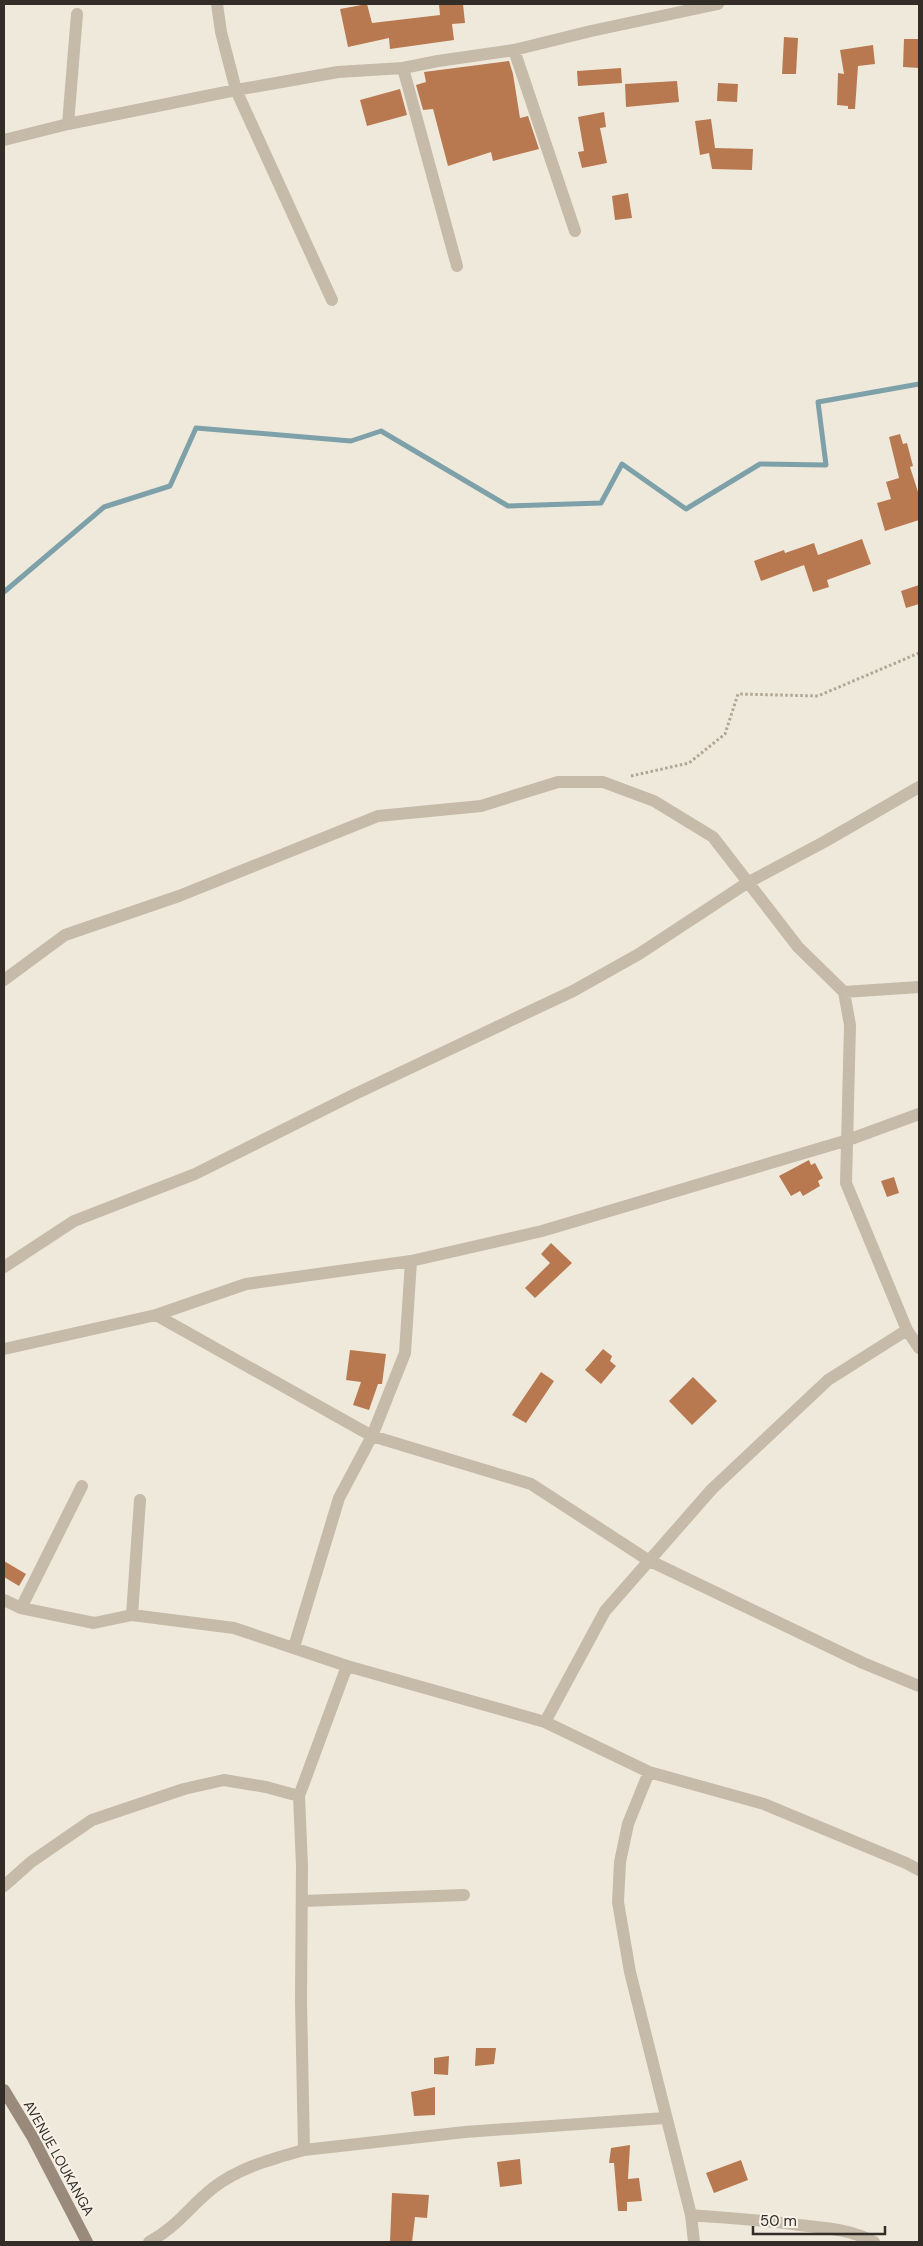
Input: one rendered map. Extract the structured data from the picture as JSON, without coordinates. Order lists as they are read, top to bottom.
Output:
{
  "streets": {
    "main road": ["AVENUE LOUKANGA"]
  },
  "scale_bar": "50 m"
}
